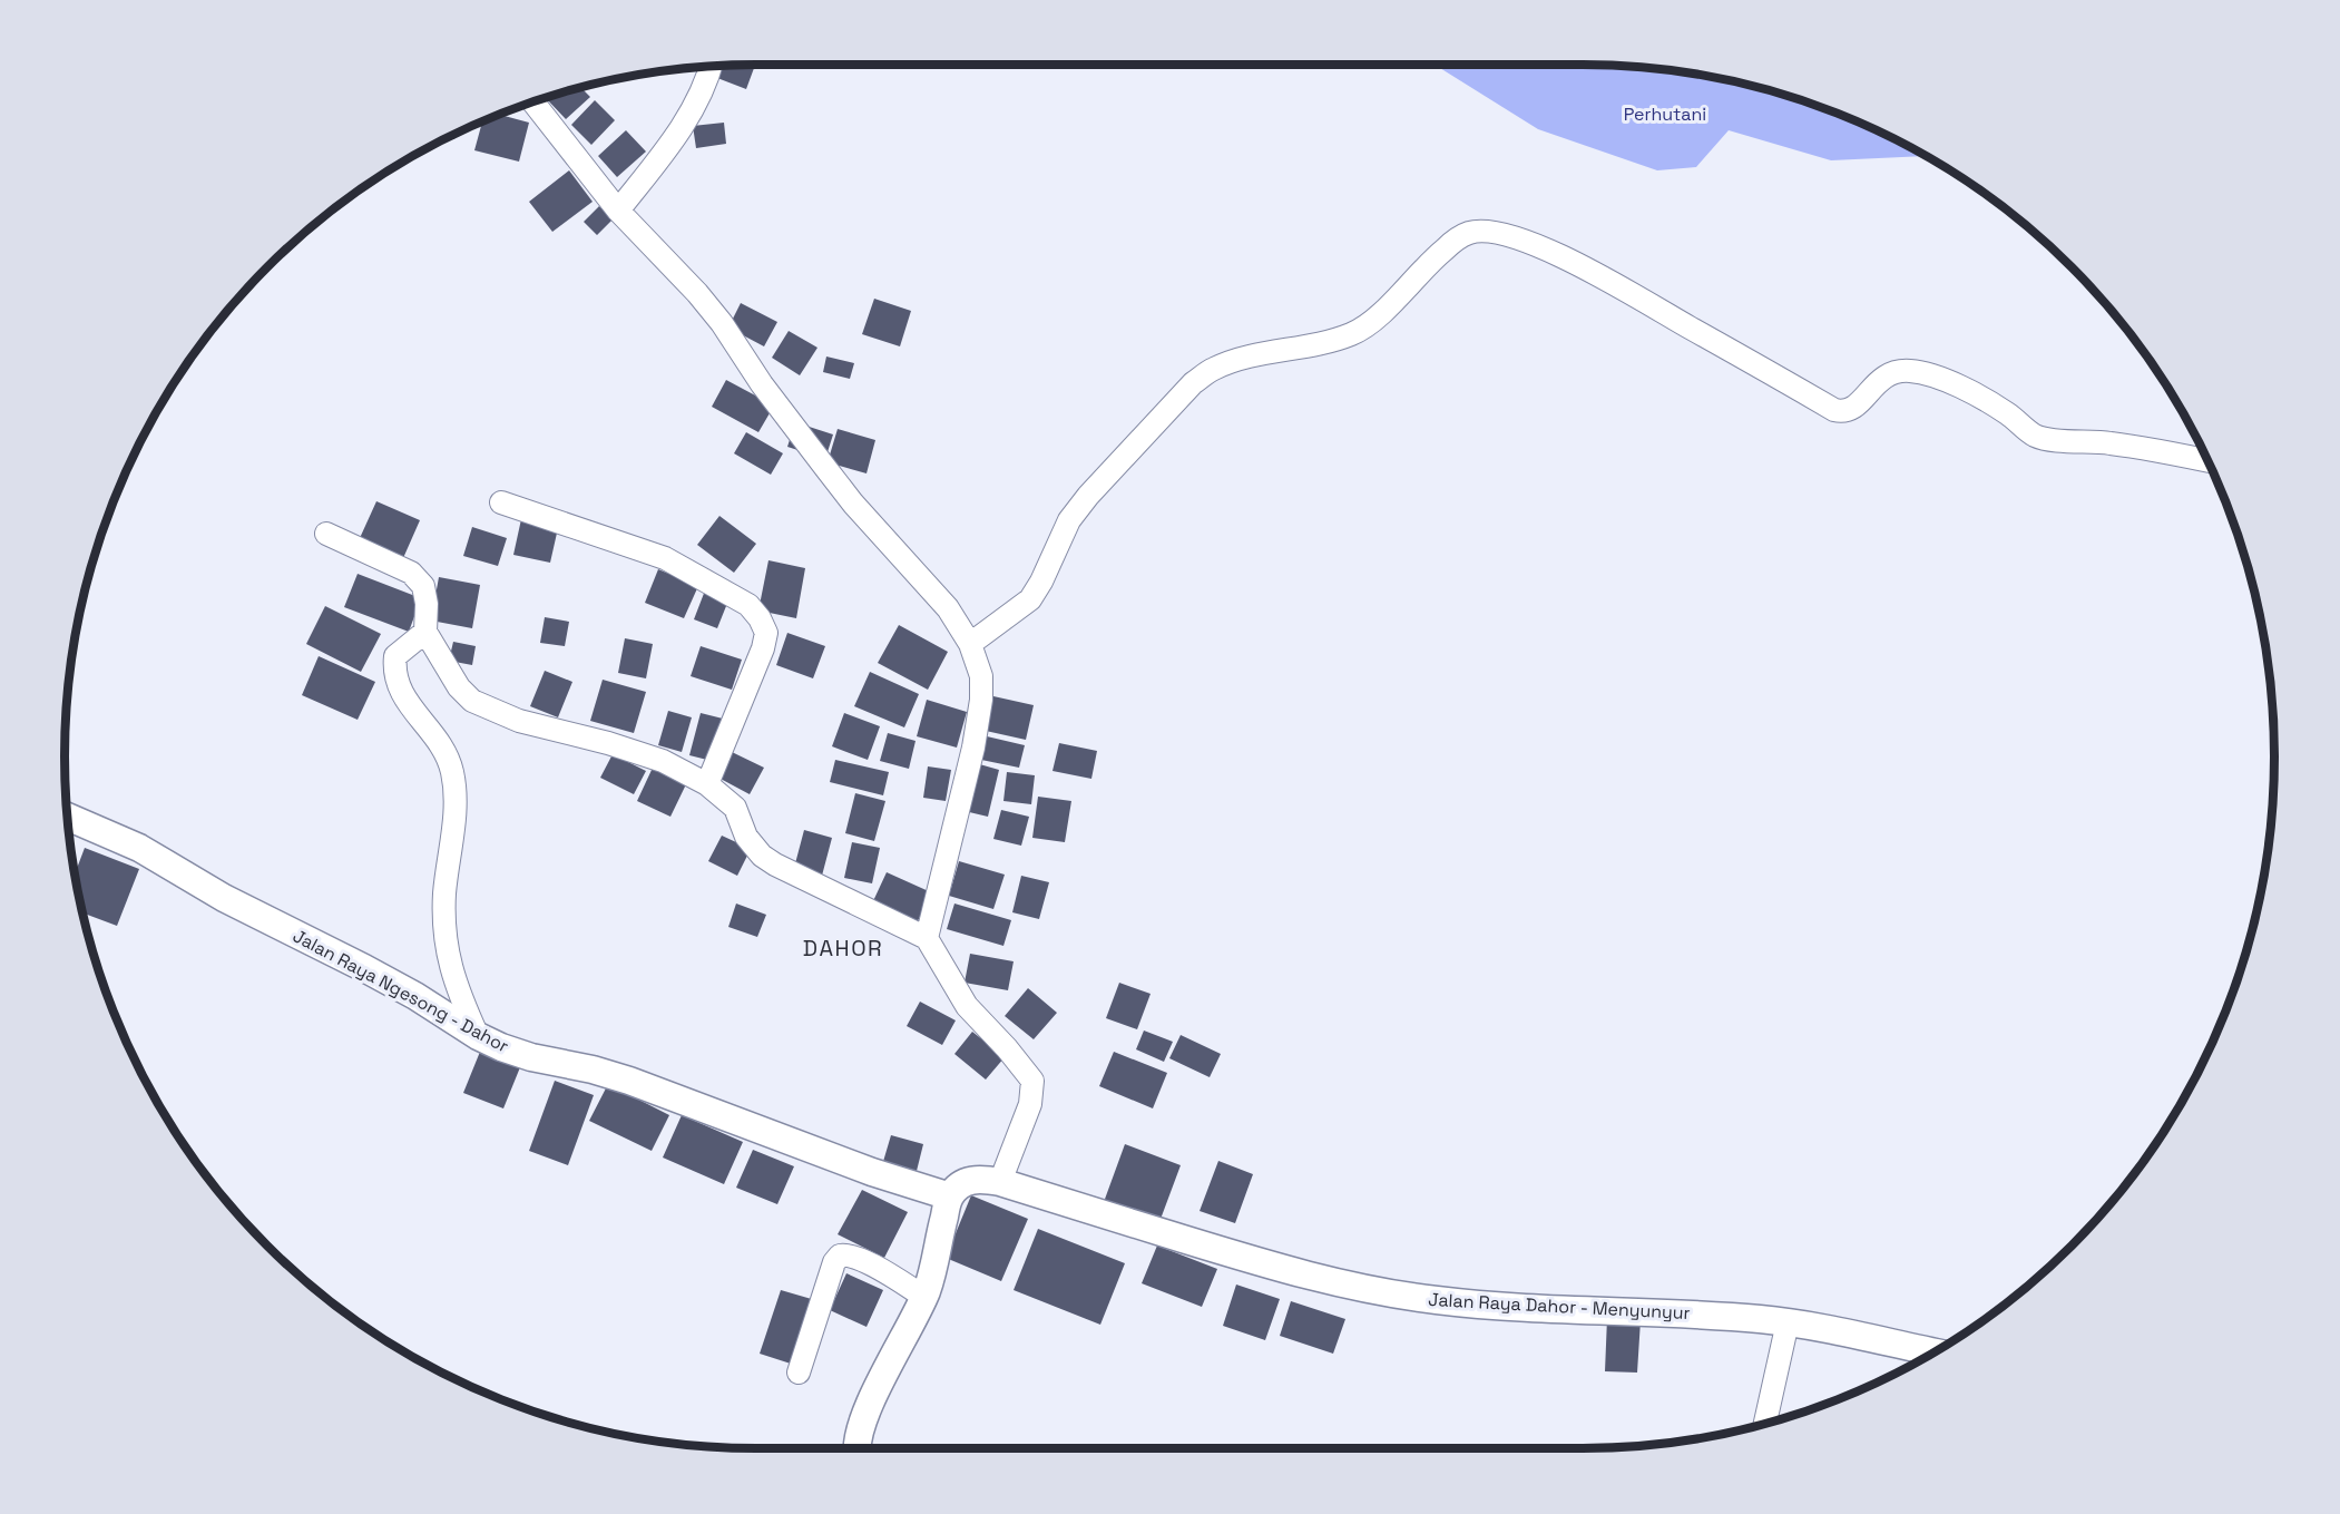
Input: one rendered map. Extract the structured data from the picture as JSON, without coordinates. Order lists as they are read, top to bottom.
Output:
{
  "streets": {
    "street": ["Jalan Raya Ngesong - Dahor", "Jalan Raya Dahor - Menyunyur"]
  },
  "crossings": [
    ["Jalan Raya Ngesong - Dahor", "Jalan Raya Dahor - Menyunyur"]
  ],
  "districts": ["DAHOR"],
  "parks": ["Perhutani"]
}
